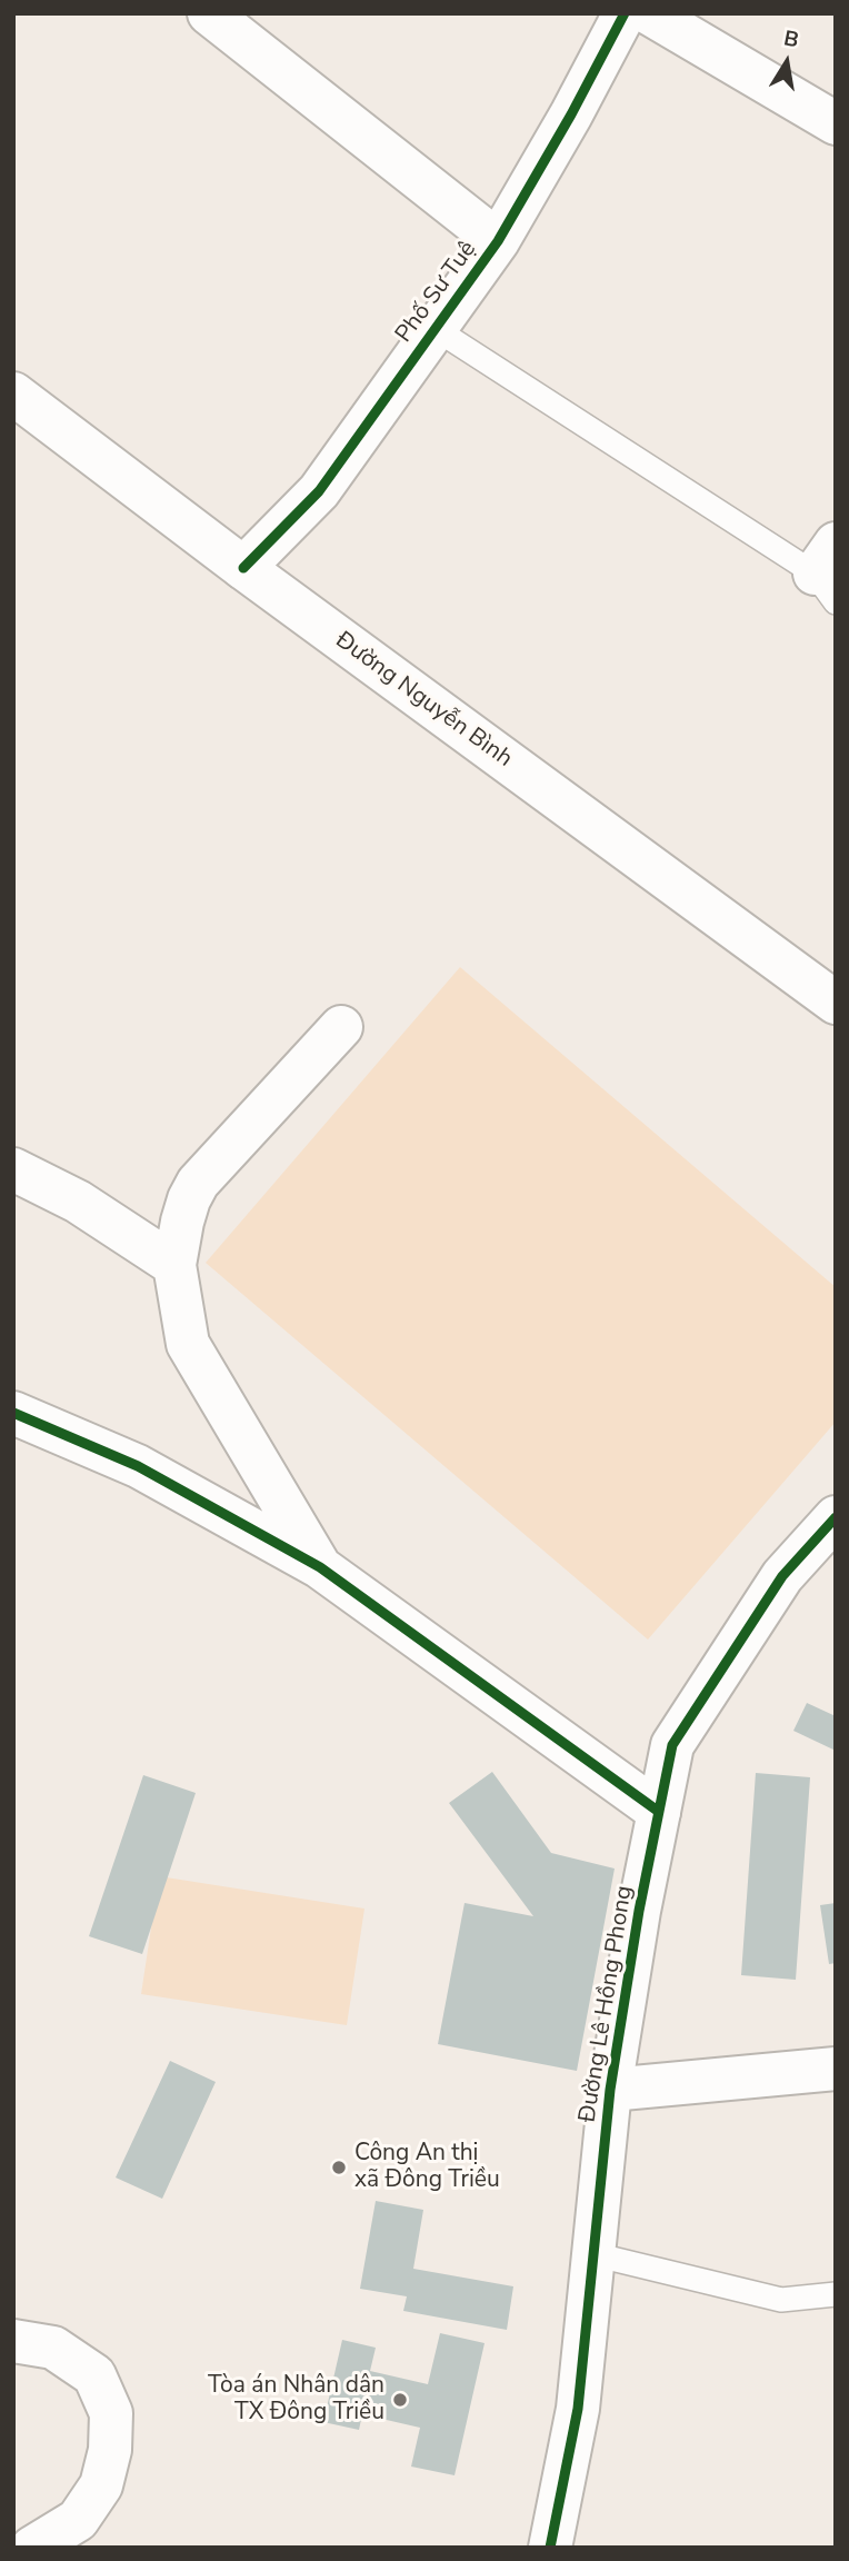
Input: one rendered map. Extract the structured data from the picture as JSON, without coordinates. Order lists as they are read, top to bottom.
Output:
{
  "streets": {
    "street": ["Phố Sư Tuệ", "Đường Nguyễn Bình", "Đường Lê Hồng Phong"]
  },
  "crossings": [
    ["Phố Sư Tuệ", "Đường Nguyễn Bình"]
  ],
  "places": ["Công An thị xã Đông Triều", "Tòa án Nhân dân TX Đông Triều"],
  "north": "top"
}
